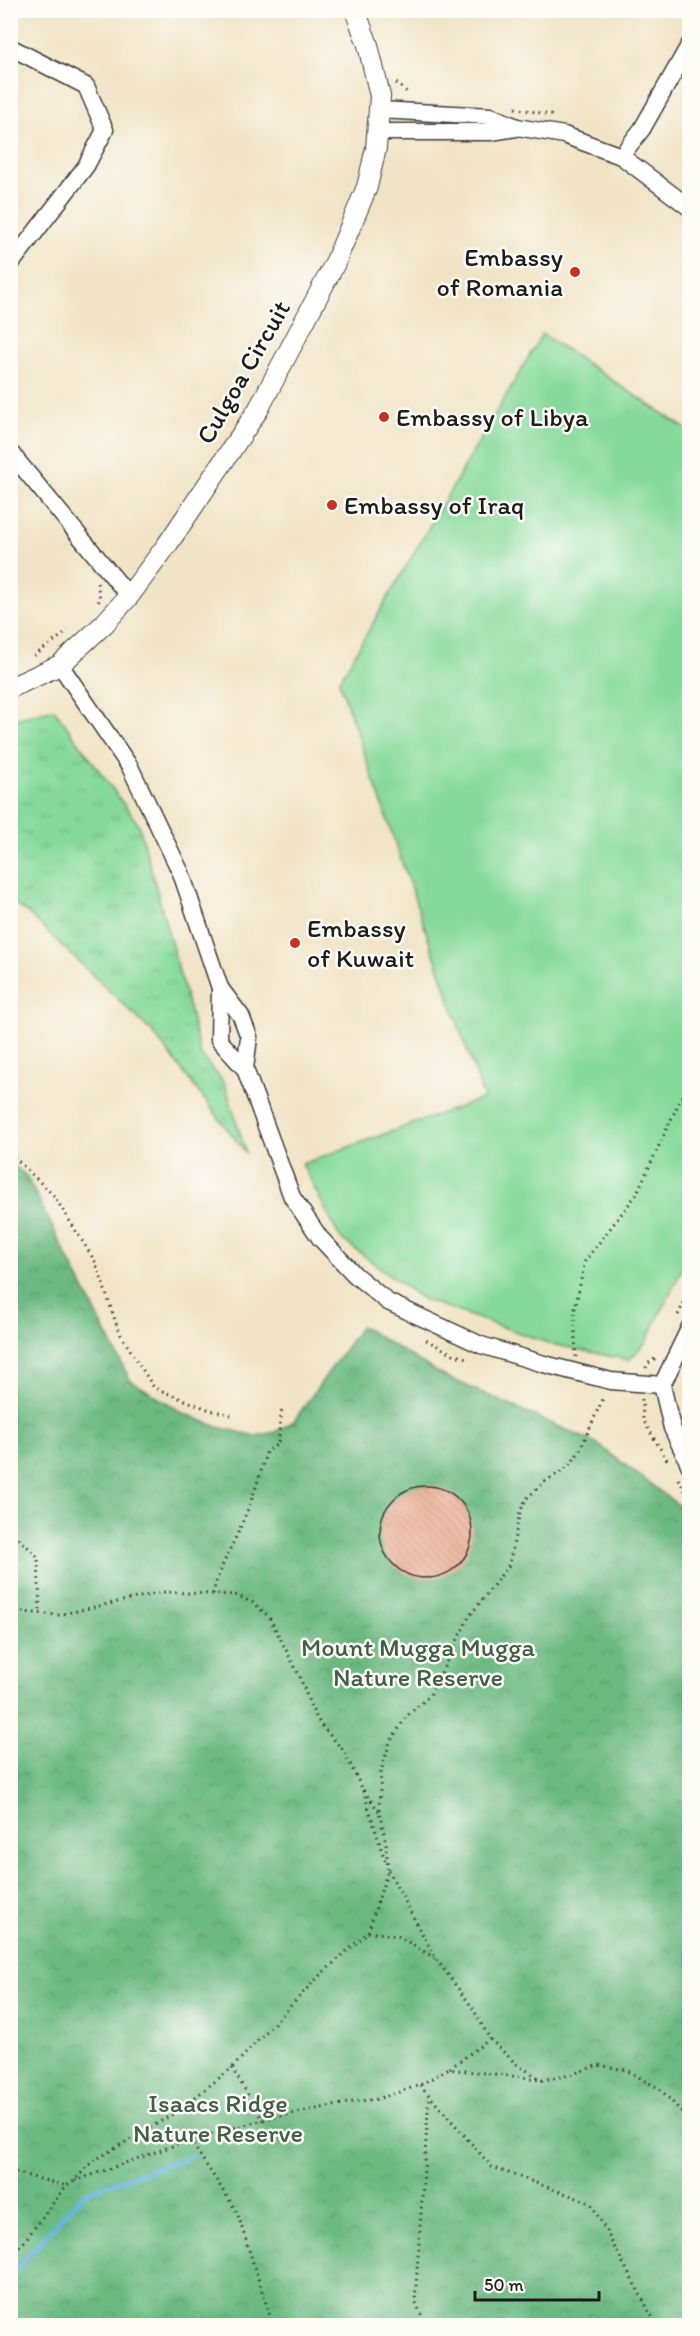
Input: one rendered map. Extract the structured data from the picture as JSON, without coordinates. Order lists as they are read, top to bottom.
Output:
{
  "streets": {
    "street": ["Culgoa Circuit"]
  },
  "parks": ["Mount Mugga Mugga Nature Reserve", "Isaacs Ridge Nature Reserve"],
  "places": [
    "Embassy of Romania",
    "Embassy of Libya",
    "Embassy of Iraq",
    "Embassy of Kuwait"
  ],
  "scale_bar": "50 m"
}
